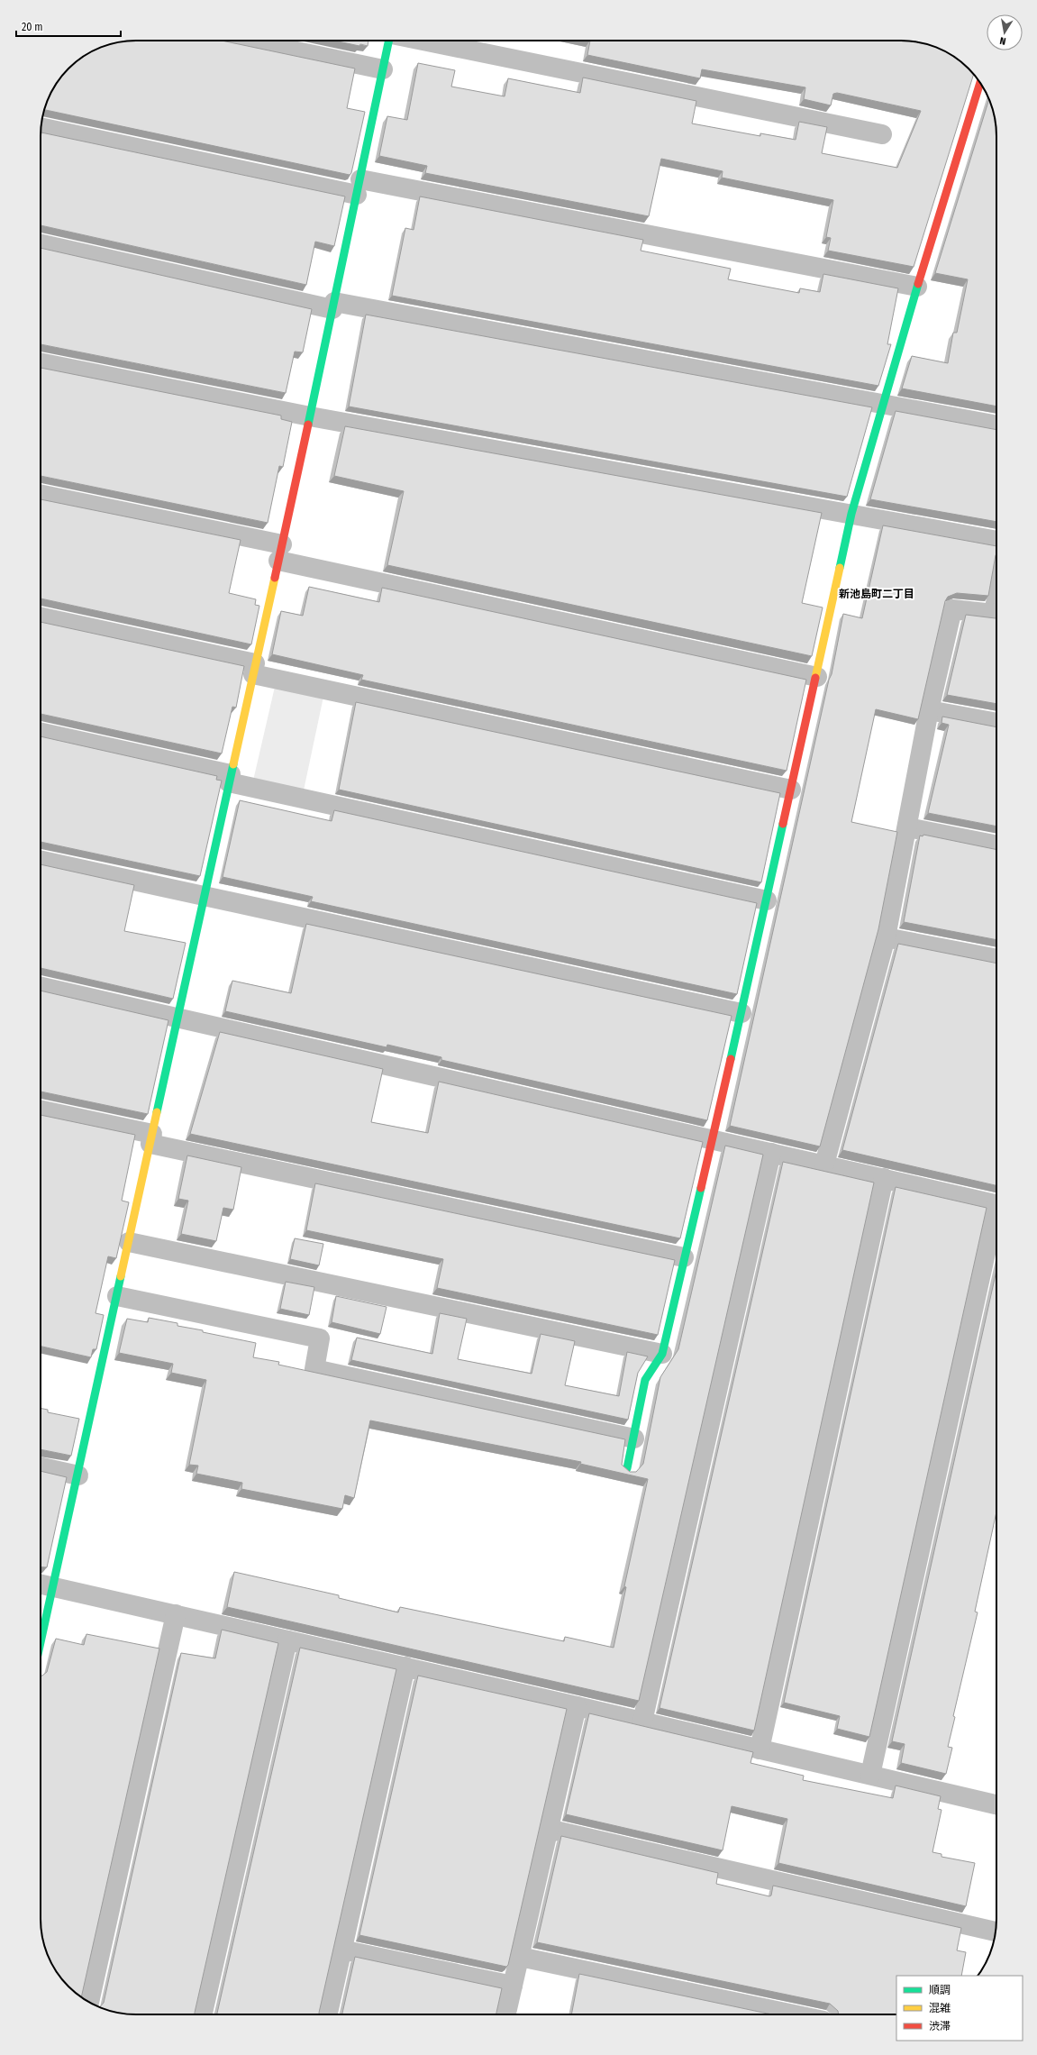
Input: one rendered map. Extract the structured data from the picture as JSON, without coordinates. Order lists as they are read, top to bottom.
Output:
{
  "districts": ["新池島町二丁目"],
  "legend": ["順調", "混雑", "渋滞"],
  "scale_bar": "20 m",
  "north": "bottom"
}
